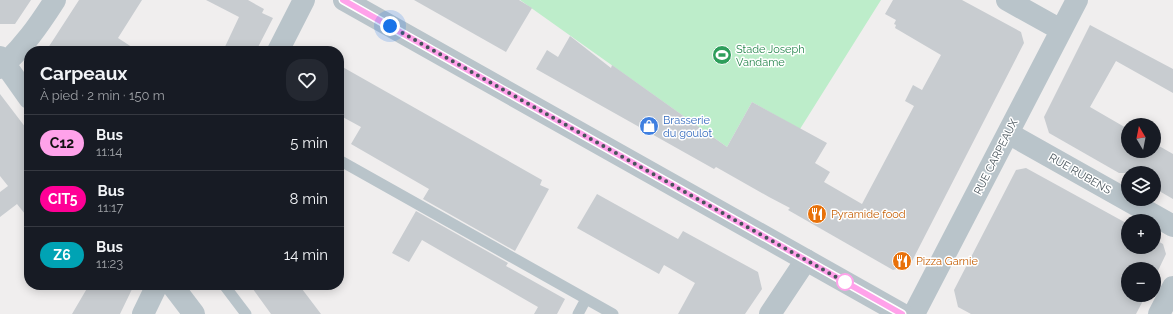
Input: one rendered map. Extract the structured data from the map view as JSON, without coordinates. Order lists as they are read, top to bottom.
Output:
{
  "streets": {
    "street": ["RUE CARPEAUX", "RUE RUBENS"]
  },
  "crossings": [
    ["RUE CARPEAUX", "RUE RUBENS"]
  ],
  "places": {
    "sports": ["Stade Joseph Vandame"],
    "shop": ["Brasserie du goulot"],
    "restaurant": ["Pyramide food", "Pizza Garnie"]
  },
  "lines": ["bus line C12"],
  "north": "top",
  "page": {
    "heading": ["Carpeaux", "À pied · 2 min · 150 m"],
    "list": [
      {
        "mark": "C12",
        "name": "Bus",
        "note": "11:14",
        "value": "5 min"
      },
      {
        "mark": "CIT5",
        "name": "Bus",
        "note": "11:17",
        "value": "8 min"
      },
      {
        "mark": "Z6",
        "name": "Bus",
        "note": "11:23",
        "value": "14 min"
      }
    ],
    "map_buttons": ["+", "−"]
  }
}
